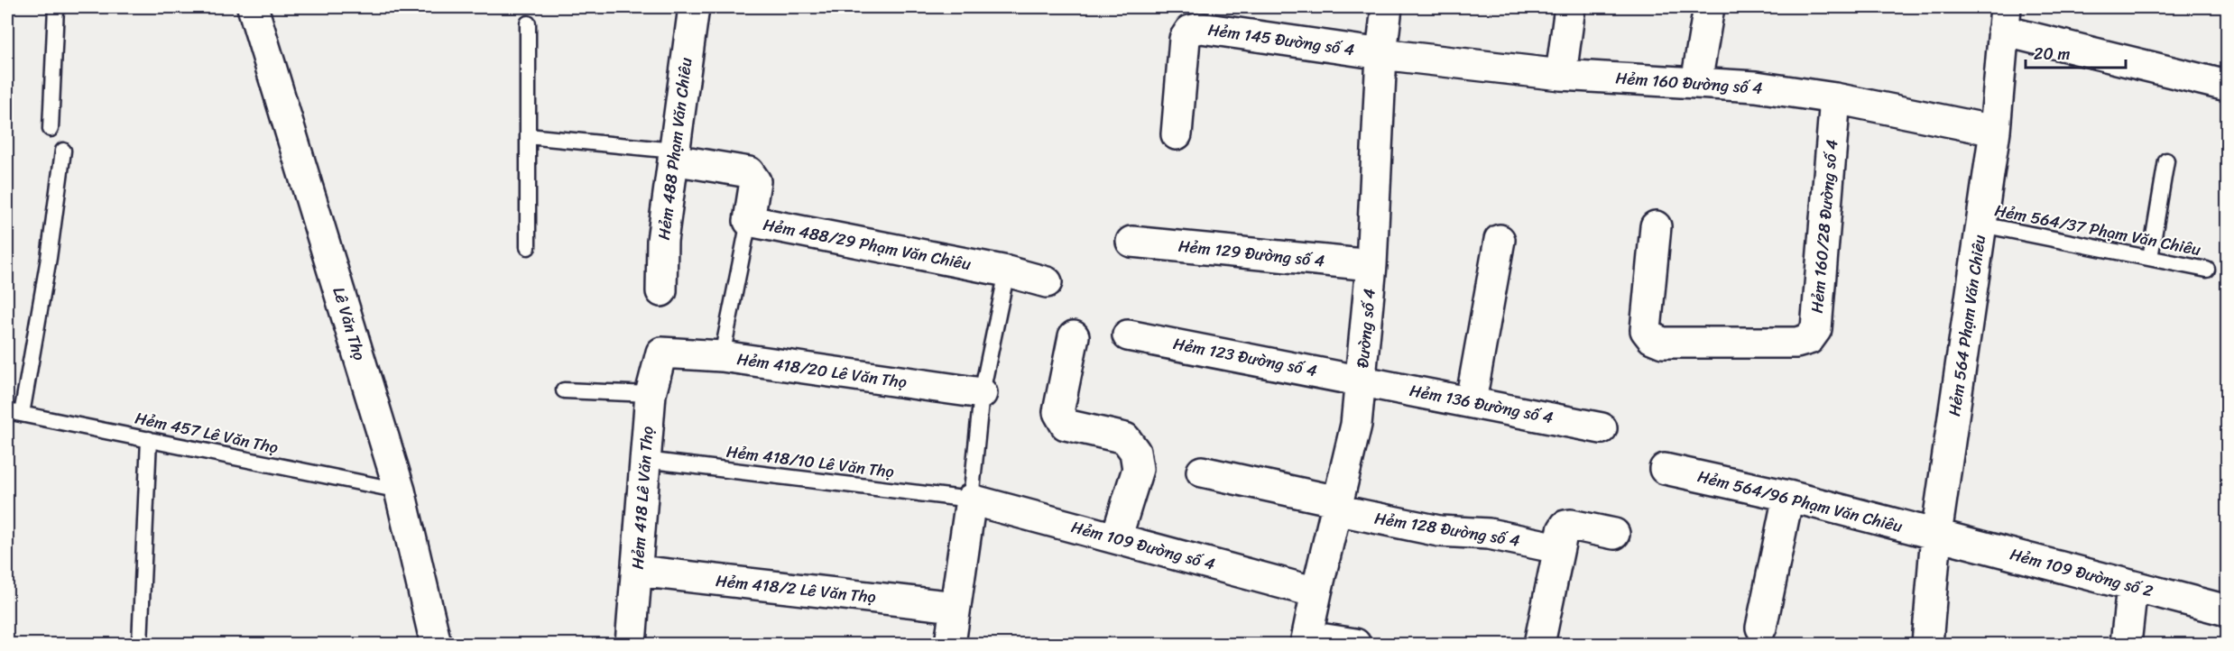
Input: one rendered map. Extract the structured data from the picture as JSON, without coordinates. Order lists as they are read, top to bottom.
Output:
{
  "streets": {
    "street": [
      "Hẻm 145 Đường số 4",
      "Hẻm 160 Đường số 4",
      "Hẻm 488 Phạm Văn Chiêu",
      "Hẻm 160/28 Đường số 4",
      "Hẻm 488/29 Phạm Văn Chiêu",
      "Hẻm 129 Đường số 4",
      "Lê Văn Thọ",
      "Hẻm 564 Phạm Văn Chiêu",
      "Đường số 4",
      "Hẻm 123 Đường số 4",
      "Hẻm 418/20 Lê Văn Thọ",
      "Hẻm 136 Đường số 4",
      "Hẻm 418 Lê Văn Thọ",
      "Hẻm 564/96 Phạm Văn Chiêu",
      "Hẻm 128 Đường số 4",
      "Hẻm 109 Đường số 4",
      "Hẻm 109 Đường số 2",
      "Hẻm 418/2 Lê Văn Thọ"
    ],
    "lane": ["Hẻm 564/37 Phạm Văn Chiêu", "Hẻm 457 Lê Văn Thọ", "Hẻm 418/10 Lê Văn Thọ"]
  },
  "crossings": [
    ["Hẻm 145 Đường số 4", "Hẻm 160 Đường số 4"],
    ["Hẻm 145 Đường số 4", "Đường số 4"],
    ["Hẻm 160 Đường số 4", "Hẻm 160/28 Đường số 4"],
    ["Hẻm 160 Đường số 4", "Hẻm 564 Phạm Văn Chiêu"],
    ["Hẻm 160 Đường số 4", "Đường số 4"],
    ["Hẻm 488 Phạm Văn Chiêu", "Hẻm 488/29 Phạm Văn Chiêu"],
    ["Hẻm 564/37 Phạm Văn Chiêu", "Hẻm 564 Phạm Văn Chiêu"],
    ["Hẻm 129 Đường số 4", "Đường số 4"],
    ["Lê Văn Thọ", "Hẻm 457 Lê Văn Thọ"],
    ["Hẻm 564 Phạm Văn Chiêu", "Hẻm 564/96 Phạm Văn Chiêu"],
    ["Hẻm 564 Phạm Văn Chiêu", "Hẻm 109 Đường số 2"],
    ["Đường số 4", "Hẻm 123 Đường số 4"],
    ["Đường số 4", "Hẻm 136 Đường số 4"],
    ["Đường số 4", "Hẻm 128 Đường số 4"],
    ["Đường số 4", "Hẻm 109 Đường số 4"],
    ["Hẻm 123 Đường số 4", "Hẻm 136 Đường số 4"],
    ["Hẻm 418/20 Lê Văn Thọ", "Hẻm 418 Lê Văn Thọ"],
    ["Hẻm 418/10 Lê Văn Thọ", "Hẻm 418 Lê Văn Thọ"],
    ["Hẻm 418/10 Lê Văn Thọ", "Hẻm 109 Đường số 4"],
    ["Hẻm 418 Lê Văn Thọ", "Hẻm 418/2 Lê Văn Thọ"],
    ["Hẻm 564/96 Phạm Văn Chiêu", "Hẻm 109 Đường số 2"]
  ],
  "scale_bar": "20 m"
}
